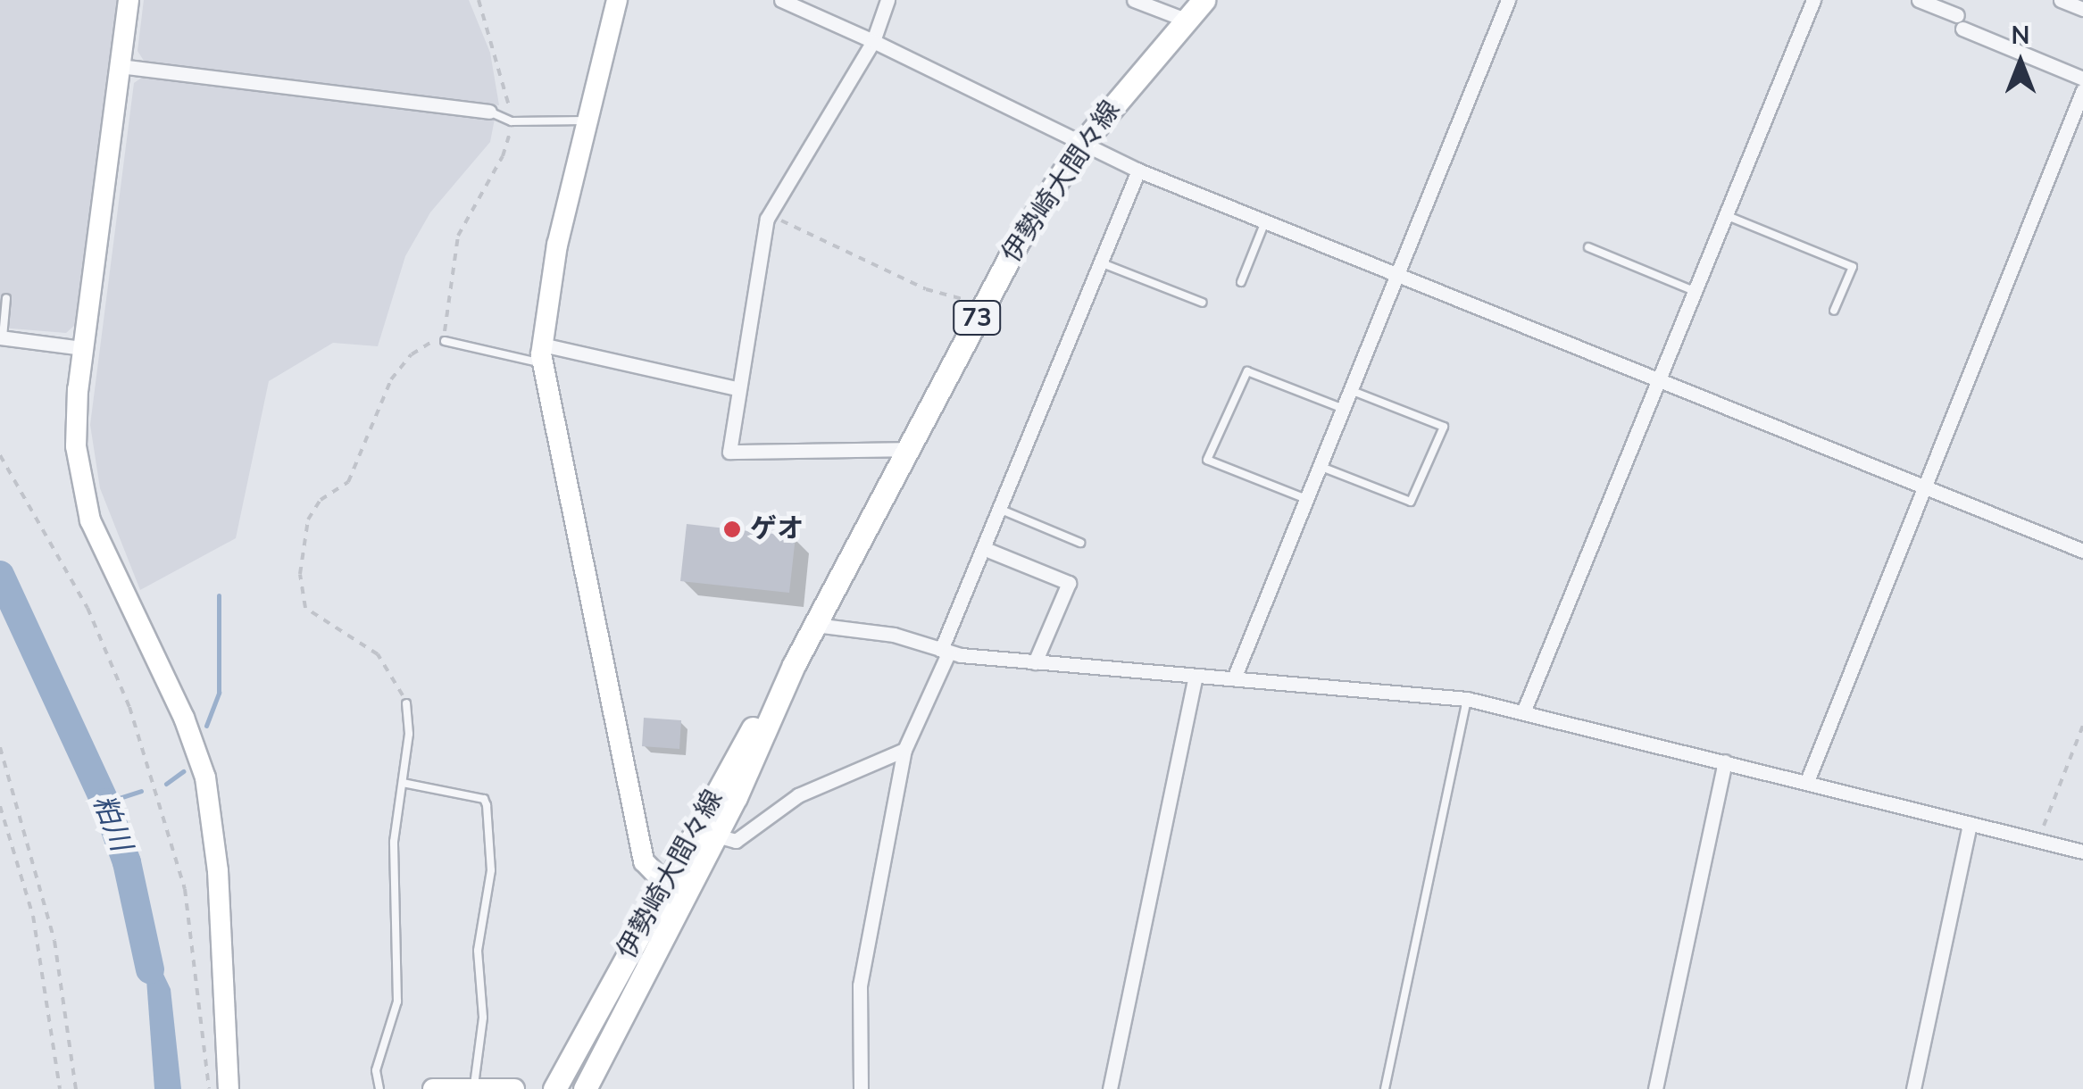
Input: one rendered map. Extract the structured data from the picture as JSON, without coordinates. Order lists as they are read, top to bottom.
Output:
{
  "streets": {
    "main road": ["伊勢崎大間々線", "73"]
  },
  "water": ["粕川"],
  "places": ["ゲオ"],
  "north": "top"
}
